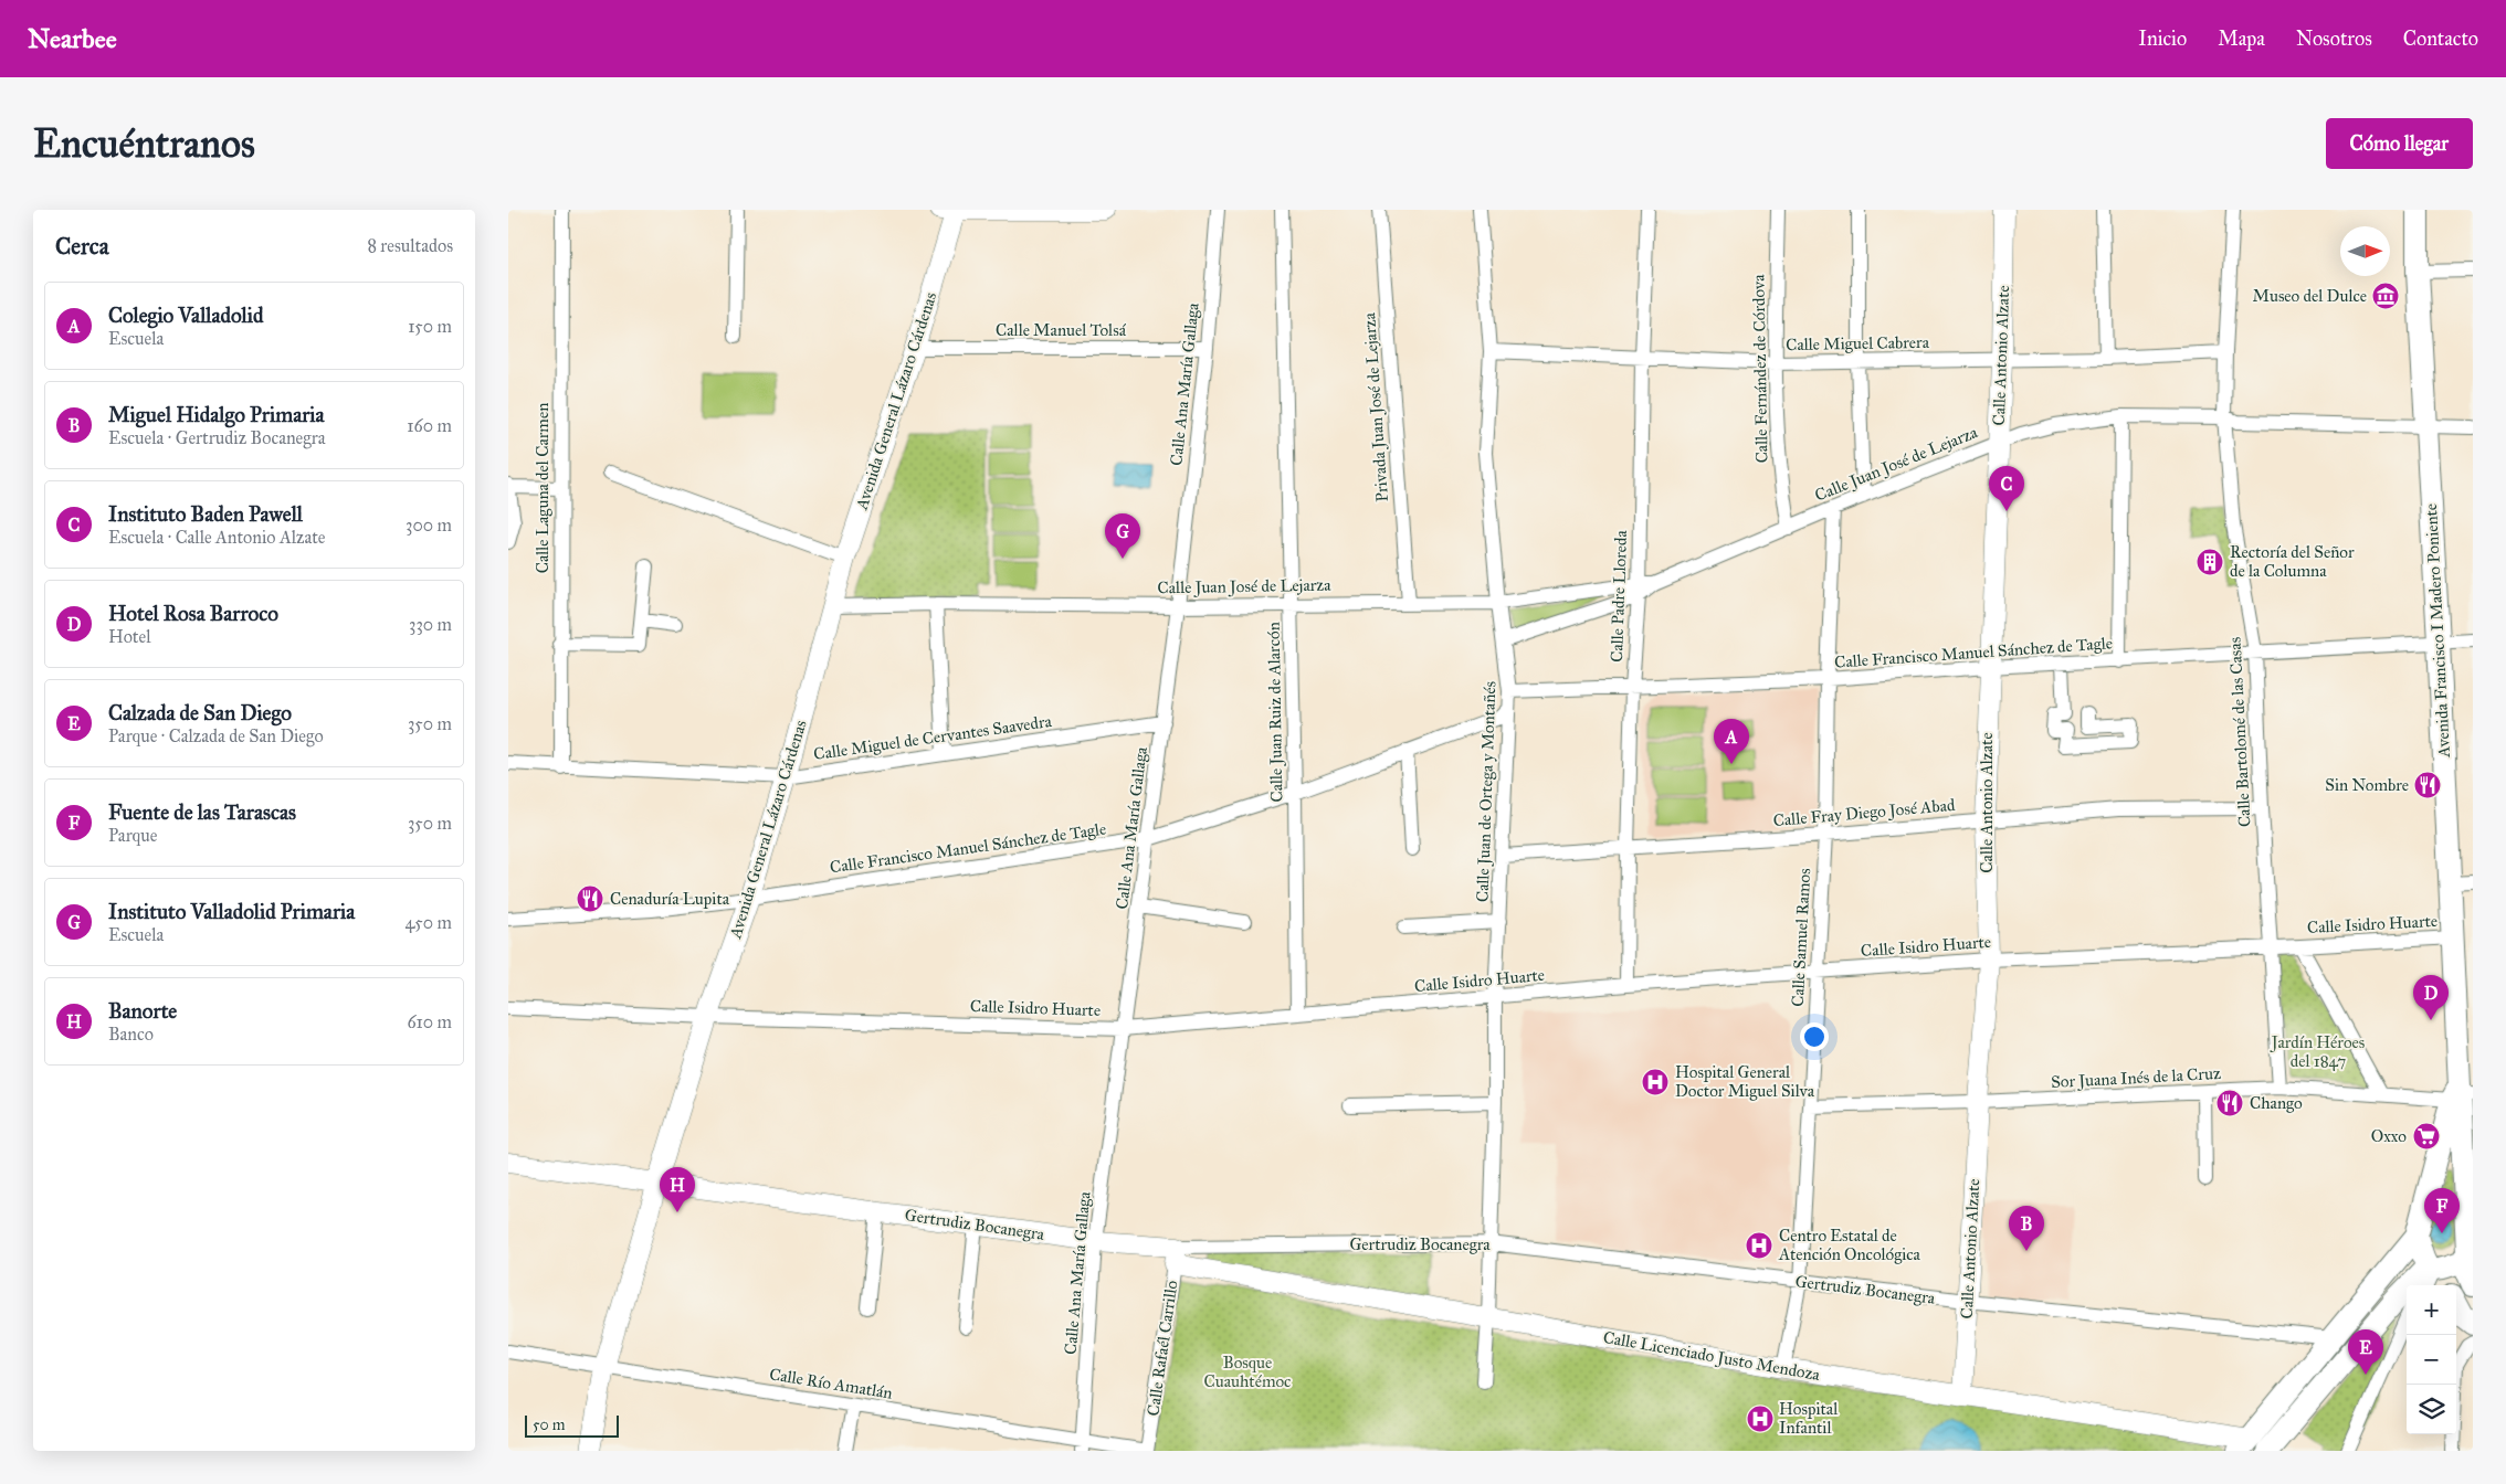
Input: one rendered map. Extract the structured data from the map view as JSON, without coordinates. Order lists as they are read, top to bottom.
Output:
{
  "streets": {
    "main road": ["Avenida Francisco I Madero Poniente"],
    "street": [
      "Calle Manuel Tolsá",
      "Calle Miguel Cabrera",
      "Calle Antonio Alzate",
      "Calle Fernández de Córdova",
      "Calle Ana María Gallaga",
      "Avenida General Lázaro Cárdenas",
      "Privada Juan José de Lejarza",
      "Calle Juan José de Lejarza",
      "Calle Laguna del Carmen",
      "Calle Padre Lloreda",
      "Calle Francisco Manuel Sánchez de Tagle",
      "Calle Juan Ruiz de Alarcón",
      "Calle Bartolomé de las Casas",
      "Calle Miguel de Cervantes Saavedra",
      "Calle Juan de Ortega y Montañés",
      "Calle Fray Diego José Abad",
      "Calle Isidro Huarte",
      "Calle Samuel Ramos",
      "Sor Juana Inés de la Cruz",
      "Gertrudiz Bocanegra",
      "Calle Rafaél Carrillo",
      "Calle Licenciado Justo Mendoza",
      "Calle Río Amatlán"
    ]
  },
  "crossings": [
    ["Calle Manuel Tolsá", "Calle Ana María Gallaga"],
    ["Calle Manuel Tolsá", "Avenida General Lázaro Cárdenas"],
    ["Calle Miguel Cabrera", "Calle Antonio Alzate"],
    ["Calle Miguel Cabrera", "Calle Fernández de Córdova"],
    ["Calle Miguel Cabrera", "Calle Padre Lloreda"],
    ["Calle Miguel Cabrera", "Calle Bartolomé de las Casas"],
    ["Calle Miguel Cabrera", "Calle Juan de Ortega y Montañés"],
    ["Calle Antonio Alzate", "Calle Juan José de Lejarza"],
    ["Calle Antonio Alzate", "Calle Francisco Manuel Sánchez de Tagle"],
    ["Calle Antonio Alzate", "Calle Fray Diego José Abad"],
    ["Calle Antonio Alzate", "Calle Isidro Huarte"],
    ["Calle Antonio Alzate", "Sor Juana Inés de la Cruz"],
    ["Calle Antonio Alzate", "Gertrudiz Bocanegra"],
    ["Calle Antonio Alzate", "Calle Licenciado Justo Mendoza"],
    ["Calle Fernández de Córdova", "Calle Juan José de Lejarza"],
    ["Calle Ana María Gallaga", "Calle Juan José de Lejarza"],
    ["Calle Ana María Gallaga", "Calle Francisco Manuel Sánchez de Tagle"],
    ["Calle Ana María Gallaga", "Calle Miguel de Cervantes Saavedra"],
    ["Calle Ana María Gallaga", "Calle Isidro Huarte"],
    ["Calle Ana María Gallaga", "Gertrudiz Bocanegra"],
    ["Calle Ana María Gallaga", "Calle Río Amatlán"],
    ["Avenida General Lázaro Cárdenas", "Calle Juan José de Lejarza"],
    ["Avenida General Lázaro Cárdenas", "Calle Francisco Manuel Sánchez de Tagle"],
    ["Avenida General Lázaro Cárdenas", "Calle Miguel de Cervantes Saavedra"],
    ["Avenida General Lázaro Cárdenas", "Calle Isidro Huarte"],
    ["Avenida General Lázaro Cárdenas", "Gertrudiz Bocanegra"],
    ["Avenida General Lázaro Cárdenas", "Calle Río Amatlán"],
    ["Privada Juan José de Lejarza", "Calle Juan José de Lejarza"],
    ["Calle Juan José de Lejarza", "Calle Padre Lloreda"],
    ["Calle Juan José de Lejarza", "Avenida Francisco I Madero Poniente"],
    ["Calle Juan José de Lejarza", "Calle Juan Ruiz de Alarcón"],
    ["Calle Juan José de Lejarza", "Calle Bartolomé de las Casas"],
    ["Calle Juan José de Lejarza", "Calle Juan de Ortega y Montañés"],
    ["Calle Juan José de Lejarza", "Calle Samuel Ramos"],
    ["Calle Laguna del Carmen", "Calle Miguel de Cervantes Saavedra"],
    ["Calle Padre Lloreda", "Calle Francisco Manuel Sánchez de Tagle"],
    ["Calle Padre Lloreda", "Calle Fray Diego José Abad"],
    ["Calle Padre Lloreda", "Calle Isidro Huarte"],
    ["Avenida Francisco I Madero Poniente", "Calle Francisco Manuel Sánchez de Tagle"],
    ["Avenida Francisco I Madero Poniente", "Calle Isidro Huarte"],
    ["Avenida Francisco I Madero Poniente", "Sor Juana Inés de la Cruz"],
    ["Calle Francisco Manuel Sánchez de Tagle", "Calle Juan Ruiz de Alarcón"],
    ["Calle Francisco Manuel Sánchez de Tagle", "Calle Bartolomé de las Casas"],
    ["Calle Francisco Manuel Sánchez de Tagle", "Calle Juan de Ortega y Montañés"],
    ["Calle Francisco Manuel Sánchez de Tagle", "Calle Samuel Ramos"],
    ["Calle Juan Ruiz de Alarcón", "Calle Isidro Huarte"],
    ["Calle Bartolomé de las Casas", "Calle Fray Diego José Abad"],
    ["Calle Bartolomé de las Casas", "Calle Isidro Huarte"],
    ["Calle Bartolomé de las Casas", "Sor Juana Inés de la Cruz"],
    ["Calle Juan de Ortega y Montañés", "Calle Fray Diego José Abad"],
    ["Calle Juan de Ortega y Montañés", "Calle Isidro Huarte"],
    ["Calle Juan de Ortega y Montañés", "Gertrudiz Bocanegra"],
    ["Calle Juan de Ortega y Montañés", "Calle Licenciado Justo Mendoza"],
    ["Calle Fray Diego José Abad", "Calle Samuel Ramos"],
    ["Calle Isidro Huarte", "Calle Samuel Ramos"],
    ["Calle Samuel Ramos", "Sor Juana Inés de la Cruz"],
    ["Calle Samuel Ramos", "Gertrudiz Bocanegra"],
    ["Calle Samuel Ramos", "Calle Licenciado Justo Mendoza"],
    ["Gertrudiz Bocanegra", "Calle Rafaél Carrillo"],
    ["Gertrudiz Bocanegra", "Calle Licenciado Justo Mendoza"],
    ["Calle Rafaél Carrillo", "Calle Licenciado Justo Mendoza"],
    ["Calle Rafaél Carrillo", "Calle Río Amatlán"]
  ],
  "parks": ["Jardín Héroes del 1847", "Bosque Cuauhtémoc"],
  "places": {
    "museum": ["Museo del Dulce"],
    "building": ["Rectoría del Señor de la Columna"],
    "restaurant": ["Sin Nombre", "Cenaduría Lupita", "Chango"],
    "hospital": ["Hospital General Doctor Miguel Silva", "Centro Estatal de Atención Oncológica", "Hospital Infantil"],
    "supermarket": ["Oxxo"]
  },
  "scale_bar": "50 m",
  "north": "right",
  "page": {
    "header": "Nearbee",
    "nav": [
      "Inicio",
      "Mapa",
      "Nosotros",
      "Contacto"
    ],
    "buttons": "Cómo llegar",
    "title": "Encuéntranos",
    "heading": ["Cerca", "8 resultados"],
    "list": [
      {
        "mark": "A",
        "name": "Colegio Valladolid",
        "note": "Escuela",
        "value": "150 m"
      },
      {
        "mark": "B",
        "name": "Miguel Hidalgo Primaria",
        "note": "Escuela · Gertrudiz Bocanegra",
        "value": "160 m"
      },
      {
        "mark": "C",
        "name": "Instituto Baden Pawell",
        "note": "Escuela · Calle Antonio Alzate",
        "value": "300 m"
      },
      {
        "mark": "D",
        "name": "Hotel Rosa Barroco",
        "note": "Hotel",
        "value": "330 m"
      },
      {
        "mark": "E",
        "name": "Calzada de San Diego",
        "note": "Parque · Calzada de San Diego",
        "value": "350 m"
      },
      {
        "mark": "F",
        "name": "Fuente de las Tarascas",
        "note": "Parque",
        "value": "350 m"
      },
      {
        "mark": "G",
        "name": "Instituto Valladolid Primaria",
        "note": "Escuela",
        "value": "450 m"
      },
      {
        "mark": "H",
        "name": "Banorte",
        "note": "Banco",
        "value": "610 m"
      }
    ],
    "pins": [
      "C",
      "G",
      "A",
      "D",
      "H",
      "F",
      "B",
      "E"
    ],
    "map_buttons": ["+", "−"],
    "scale": "50 m"
  }
}
